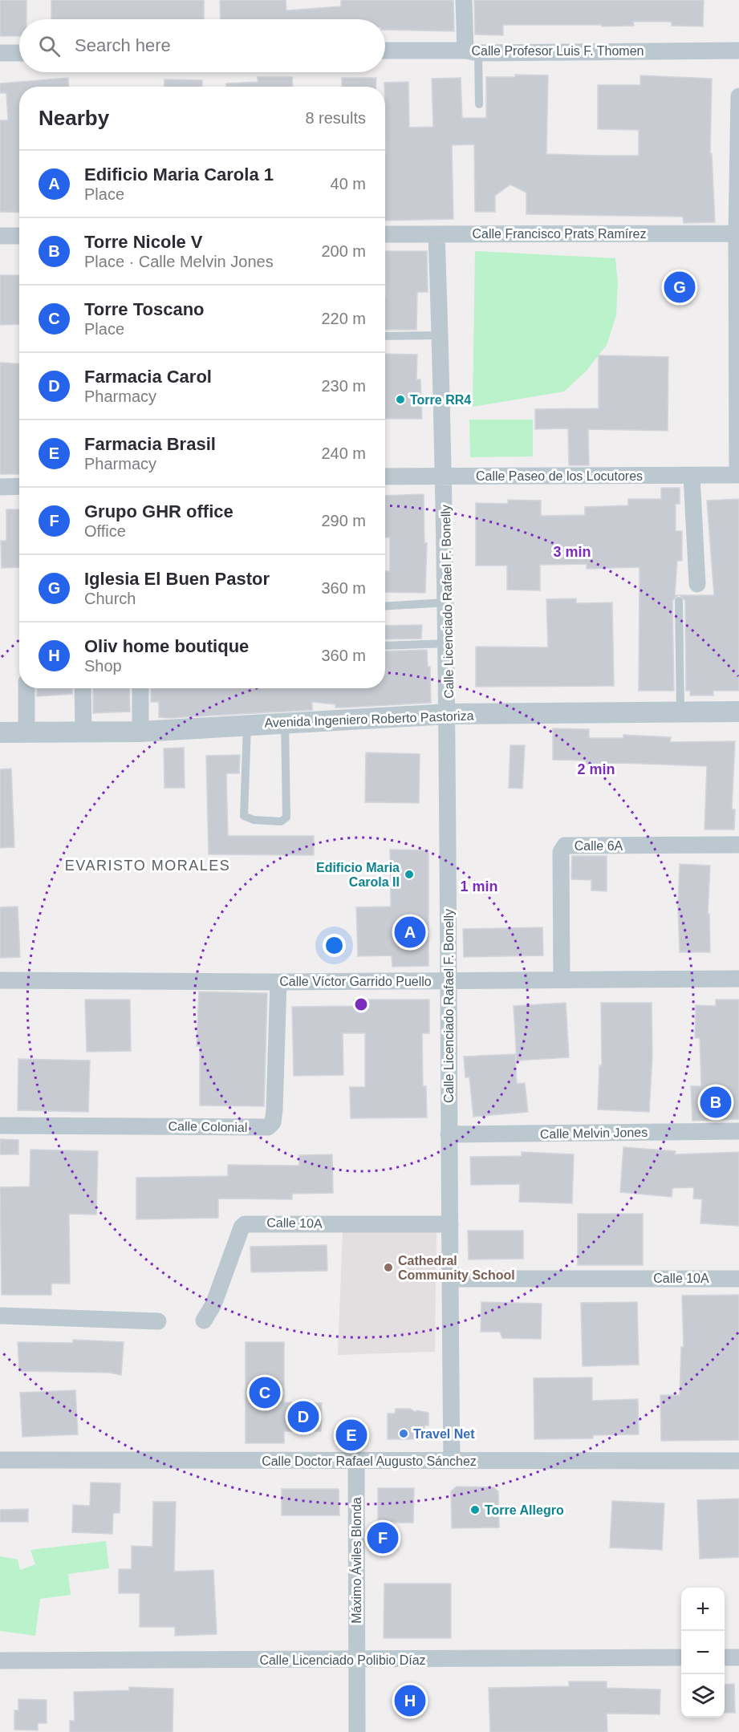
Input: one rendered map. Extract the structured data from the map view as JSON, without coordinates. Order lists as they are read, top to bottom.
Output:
{
  "streets": {
    "street": [
      "Calle Profesor Luis F. Thomen",
      "Calle Francisco Prats Ramírez",
      "Calle Paseo de los Locutores",
      "Calle Licenciado Rafael F. Bonelly",
      "Avenida Ingeniero Roberto Pastoriza",
      "Calle 6A",
      "Calle Víctor Garrido Puello",
      "Calle Colonial",
      "Calle Melvin Jones",
      "Calle 10A",
      "Calle Doctor Rafael Augusto Sánchez",
      "Máximo Áviles Blonda",
      "Calle Licenciado Polibio Díaz"
    ]
  },
  "crossings": [
    ["Calle Francisco Prats Ramírez", "Calle Licenciado Rafael F. Bonelly"],
    ["Calle Paseo de los Locutores", "Calle Licenciado Rafael F. Bonelly"],
    ["Calle Licenciado Rafael F. Bonelly", "Avenida Ingeniero Roberto Pastoriza"],
    ["Calle Licenciado Rafael F. Bonelly", "Calle Víctor Garrido Puello"],
    ["Calle Licenciado Rafael F. Bonelly", "Calle Melvin Jones"],
    ["Calle Licenciado Rafael F. Bonelly", "Calle 10A"],
    ["Calle Licenciado Rafael F. Bonelly", "Calle Doctor Rafael Augusto Sánchez"],
    ["Calle 6A", "Calle Víctor Garrido Puello"],
    ["Calle Víctor Garrido Puello", "Calle Colonial"],
    ["Calle Doctor Rafael Augusto Sánchez", "Máximo Áviles Blonda"],
    ["Máximo Áviles Blonda", "Calle Licenciado Polibio Díaz"]
  ],
  "districts": ["EVARISTO MORALES"],
  "places": [
    "Torre RR4",
    "Edificio Maria Carola II",
    "Cathedral Community School",
    "Travel Net",
    "Torre Allegro"
  ],
  "page": {
    "search": "Search here",
    "heading": ["Nearby", "8 results"],
    "list": [
      {
        "mark": "A",
        "name": "Edificio Maria Carola 1",
        "note": "Place",
        "value": "40 m"
      },
      {
        "mark": "B",
        "name": "Torre Nicole V",
        "note": "Place · Calle Melvin Jones",
        "value": "200 m"
      },
      {
        "mark": "C",
        "name": "Torre Toscano",
        "note": "Place",
        "value": "220 m"
      },
      {
        "mark": "D",
        "name": "Farmacia Carol",
        "note": "Pharmacy",
        "value": "230 m"
      },
      {
        "mark": "E",
        "name": "Farmacia Brasil",
        "note": "Pharmacy",
        "value": "240 m"
      },
      {
        "mark": "F",
        "name": "Grupo GHR office",
        "note": "Office",
        "value": "290 m"
      },
      {
        "mark": "G",
        "name": "Iglesia El Buen Pastor",
        "note": "Church",
        "value": "360 m"
      },
      {
        "mark": "H",
        "name": "Oliv home boutique",
        "note": "Shop",
        "value": "360 m"
      }
    ],
    "pins": [
      "G",
      "A",
      "B",
      "C",
      "D",
      "E",
      "F",
      "H"
    ],
    "map_buttons": ["+", "−"]
  },
  "rings": ["3 min", "2 min", "1 min"]
}
